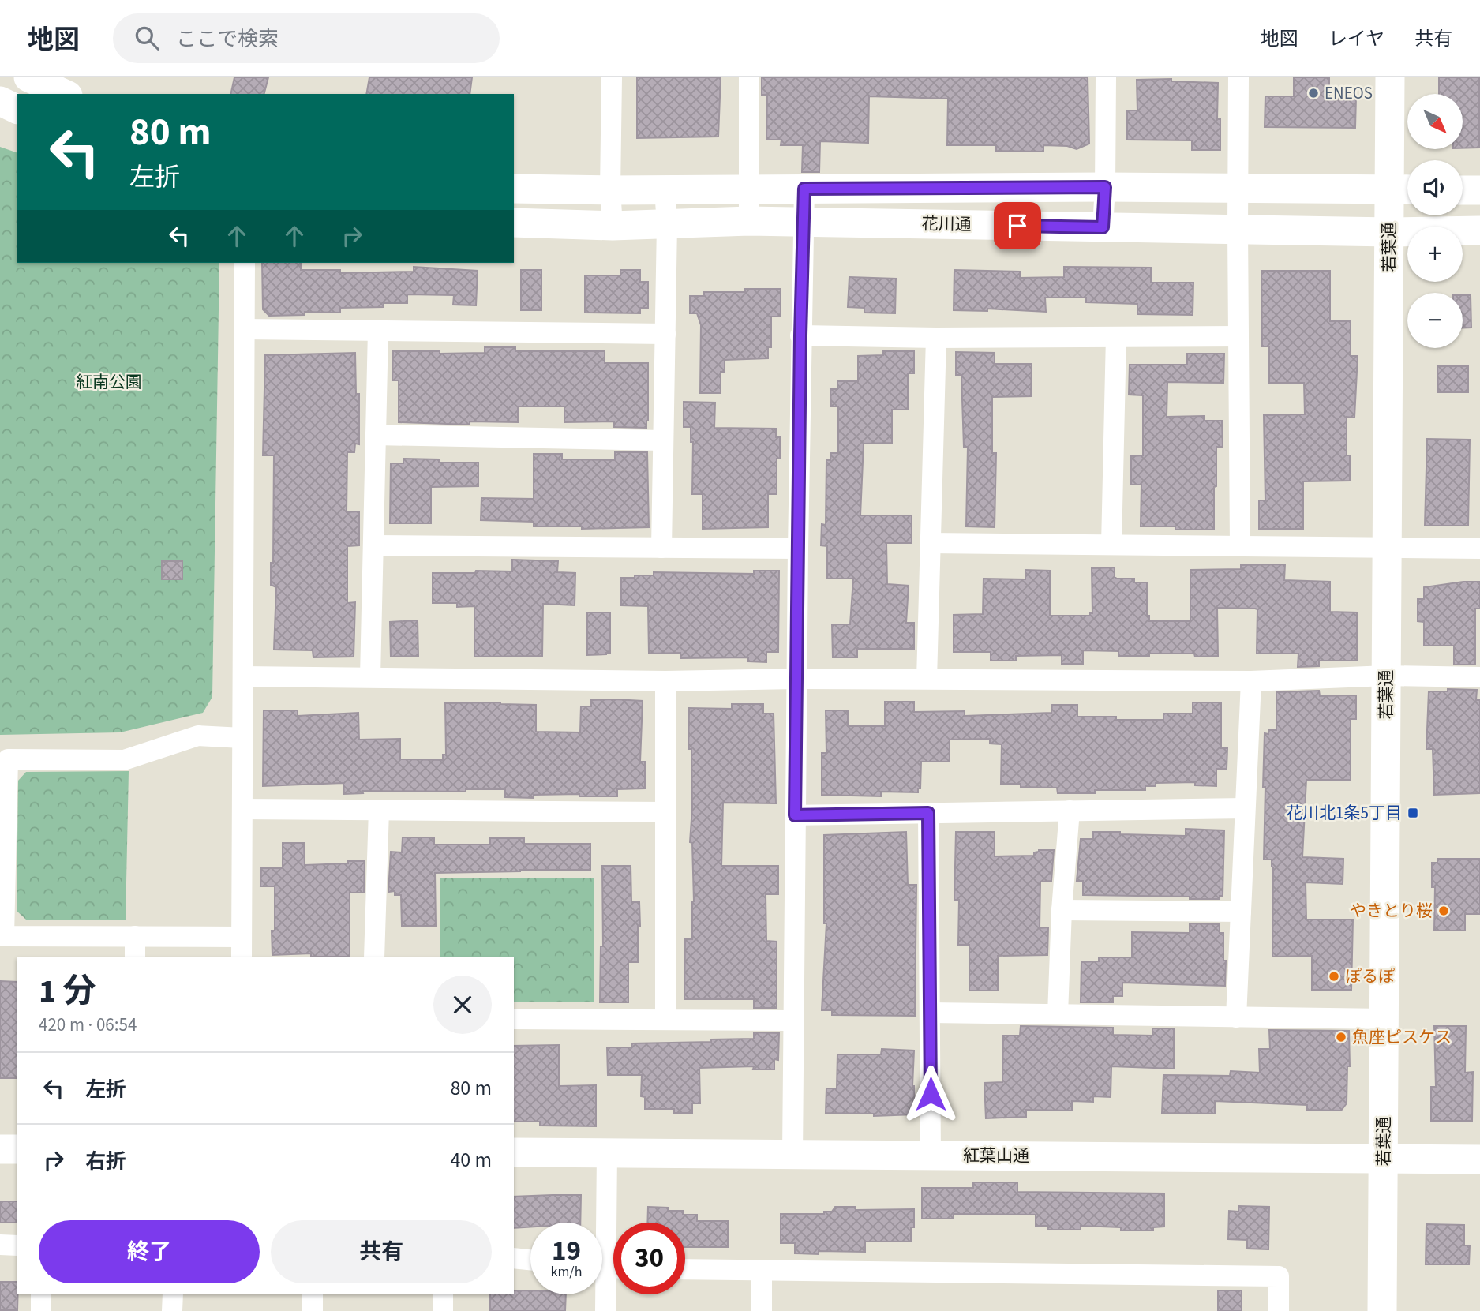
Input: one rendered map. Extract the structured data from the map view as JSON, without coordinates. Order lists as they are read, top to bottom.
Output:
{
  "streets": {
    "street": ["花川通", "若葉通", "紅葉山通"]
  },
  "crossings": [
    ["花川通", "若葉通"],
    ["若葉通", "紅葉山通"]
  ],
  "parks": ["紅南公園"],
  "places": {
    "other": [
      "ENEOS",
      "やきとり桜",
      "ぽるぽ",
      "魚座ピスケス"
    ],
    "transit": ["花川北1条5丁目"]
  },
  "north": "bottom right",
  "page": {
    "header": "地図",
    "search": "ここで検索",
    "nav": ["地図", "レイヤ", "共有"],
    "map_buttons": ["+", "−"],
    "turn": ["80 m", "左折"],
    "heading": ["1 分", "420 m · 06:54"],
    "list": [
      {
        "name": "左折",
        "value": "80 m"
      },
      {
        "name": "右折",
        "value": "40 m"
      }
    ],
    "buttons": ["終了", "共有"],
    "speed": "19 km/h",
    "limit": "30"
  }
}
